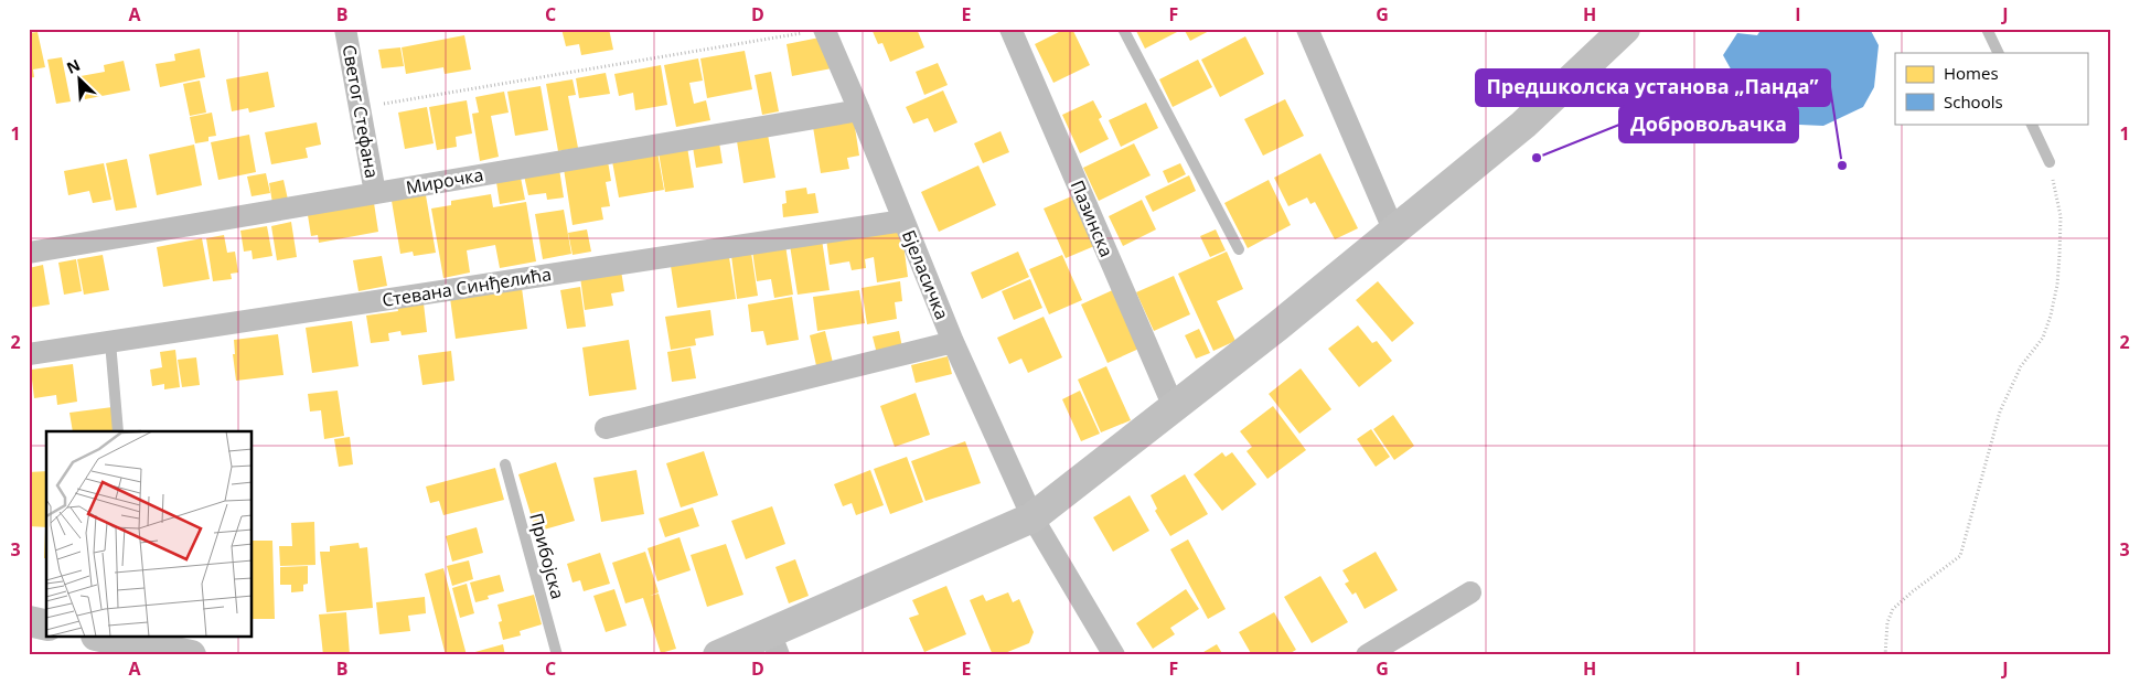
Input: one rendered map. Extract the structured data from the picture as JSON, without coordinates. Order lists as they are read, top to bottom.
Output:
{
  "streets": {
    "street": [
      "Светог Стефана",
      "Мирочка",
      "Пазинска",
      "Бјеласичка",
      "Стевана Синђелића"
    ],
    "lane": ["Прибојска"]
  },
  "crossings": [
    ["Светог Стефана", "Мирочка"],
    ["Мирочка", "Бјеласичка"],
    ["Бјеласичка", "Стевана Синђелића"]
  ],
  "places": ["Добровољачка", "Предшколска установа „Панда”"],
  "legend": ["Homes", "Schools"],
  "north": "top left",
  "grid": {
    "columns": [
      "A",
      "B",
      "C",
      "D",
      "E",
      "F",
      "G",
      "H",
      "I",
      "J"
    ],
    "rows": ["1", "2", "3"]
  }
}
